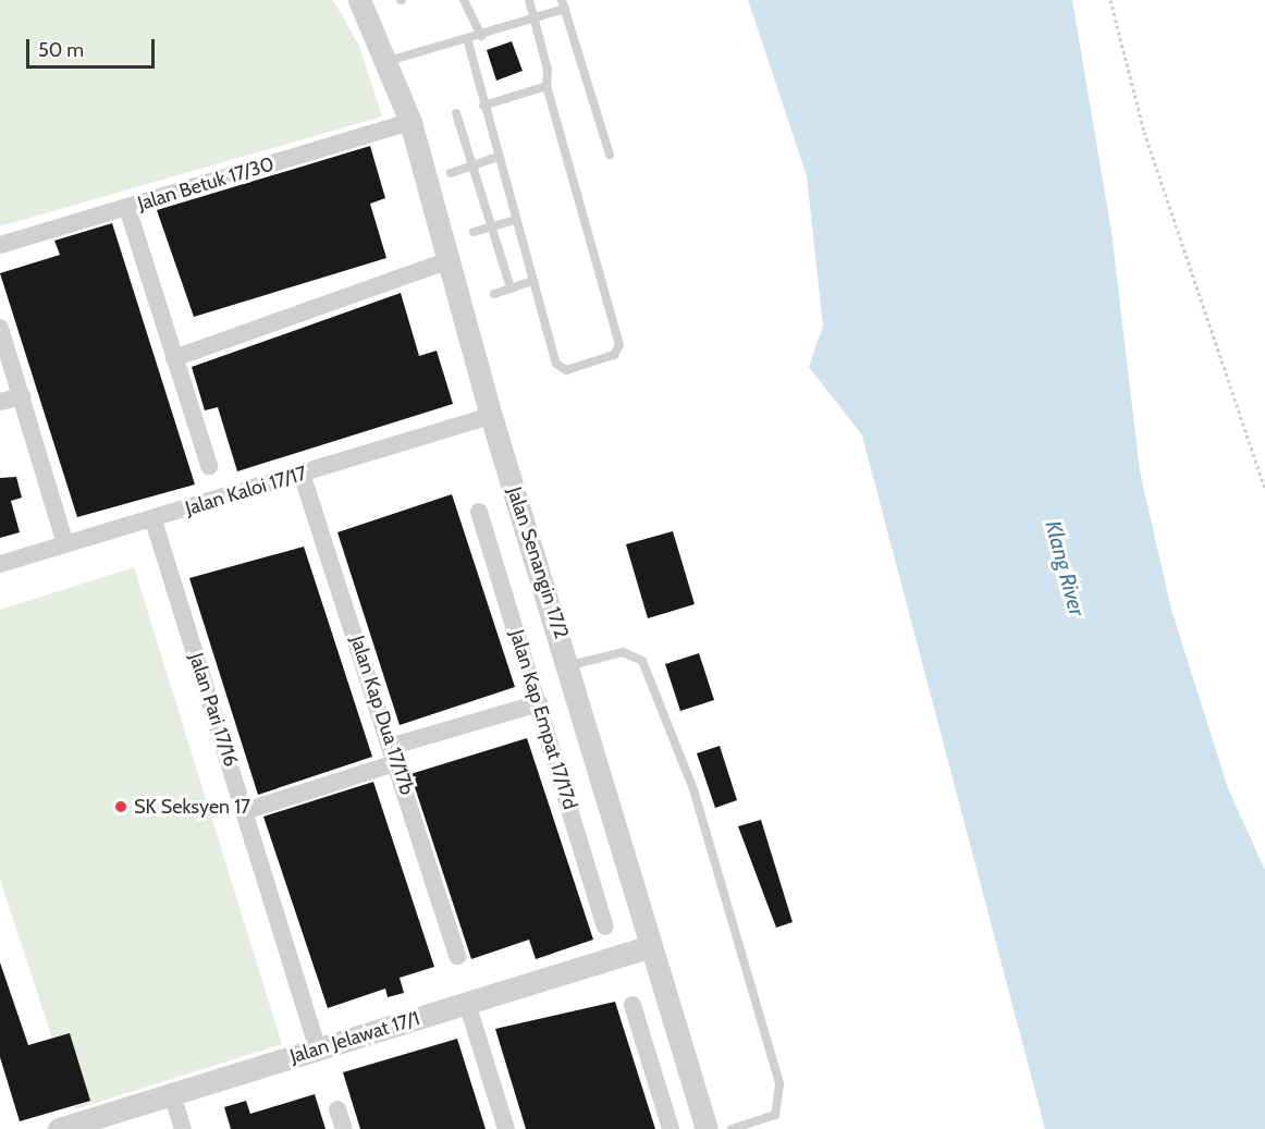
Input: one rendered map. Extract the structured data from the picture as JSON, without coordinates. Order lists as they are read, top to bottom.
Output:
{
  "streets": {
    "street": [
      "Jalan Betuk 17/30",
      "Jalan Kaloi 17/17",
      "Jalan Senangin 17/2",
      "Jalan Pari 17/16",
      "Jalan Kap Dua 17/17b",
      "Jalan Kap Empat 17/17d",
      "Jalan Jelawat 17/1"
    ]
  },
  "crossings": [
    ["Jalan Betuk 17/30", "Jalan Senangin 17/2"],
    ["Jalan Kaloi 17/17", "Jalan Senangin 17/2"],
    ["Jalan Kaloi 17/17", "Jalan Pari 17/16"],
    ["Jalan Kaloi 17/17", "Jalan Kap Dua 17/17b"],
    ["Jalan Senangin 17/2", "Jalan Jelawat 17/1"],
    ["Jalan Pari 17/16", "Jalan Jelawat 17/1"]
  ],
  "water": ["Klang River"],
  "places": ["SK Seksyen 17"],
  "scale_bar": "50 m"
}
